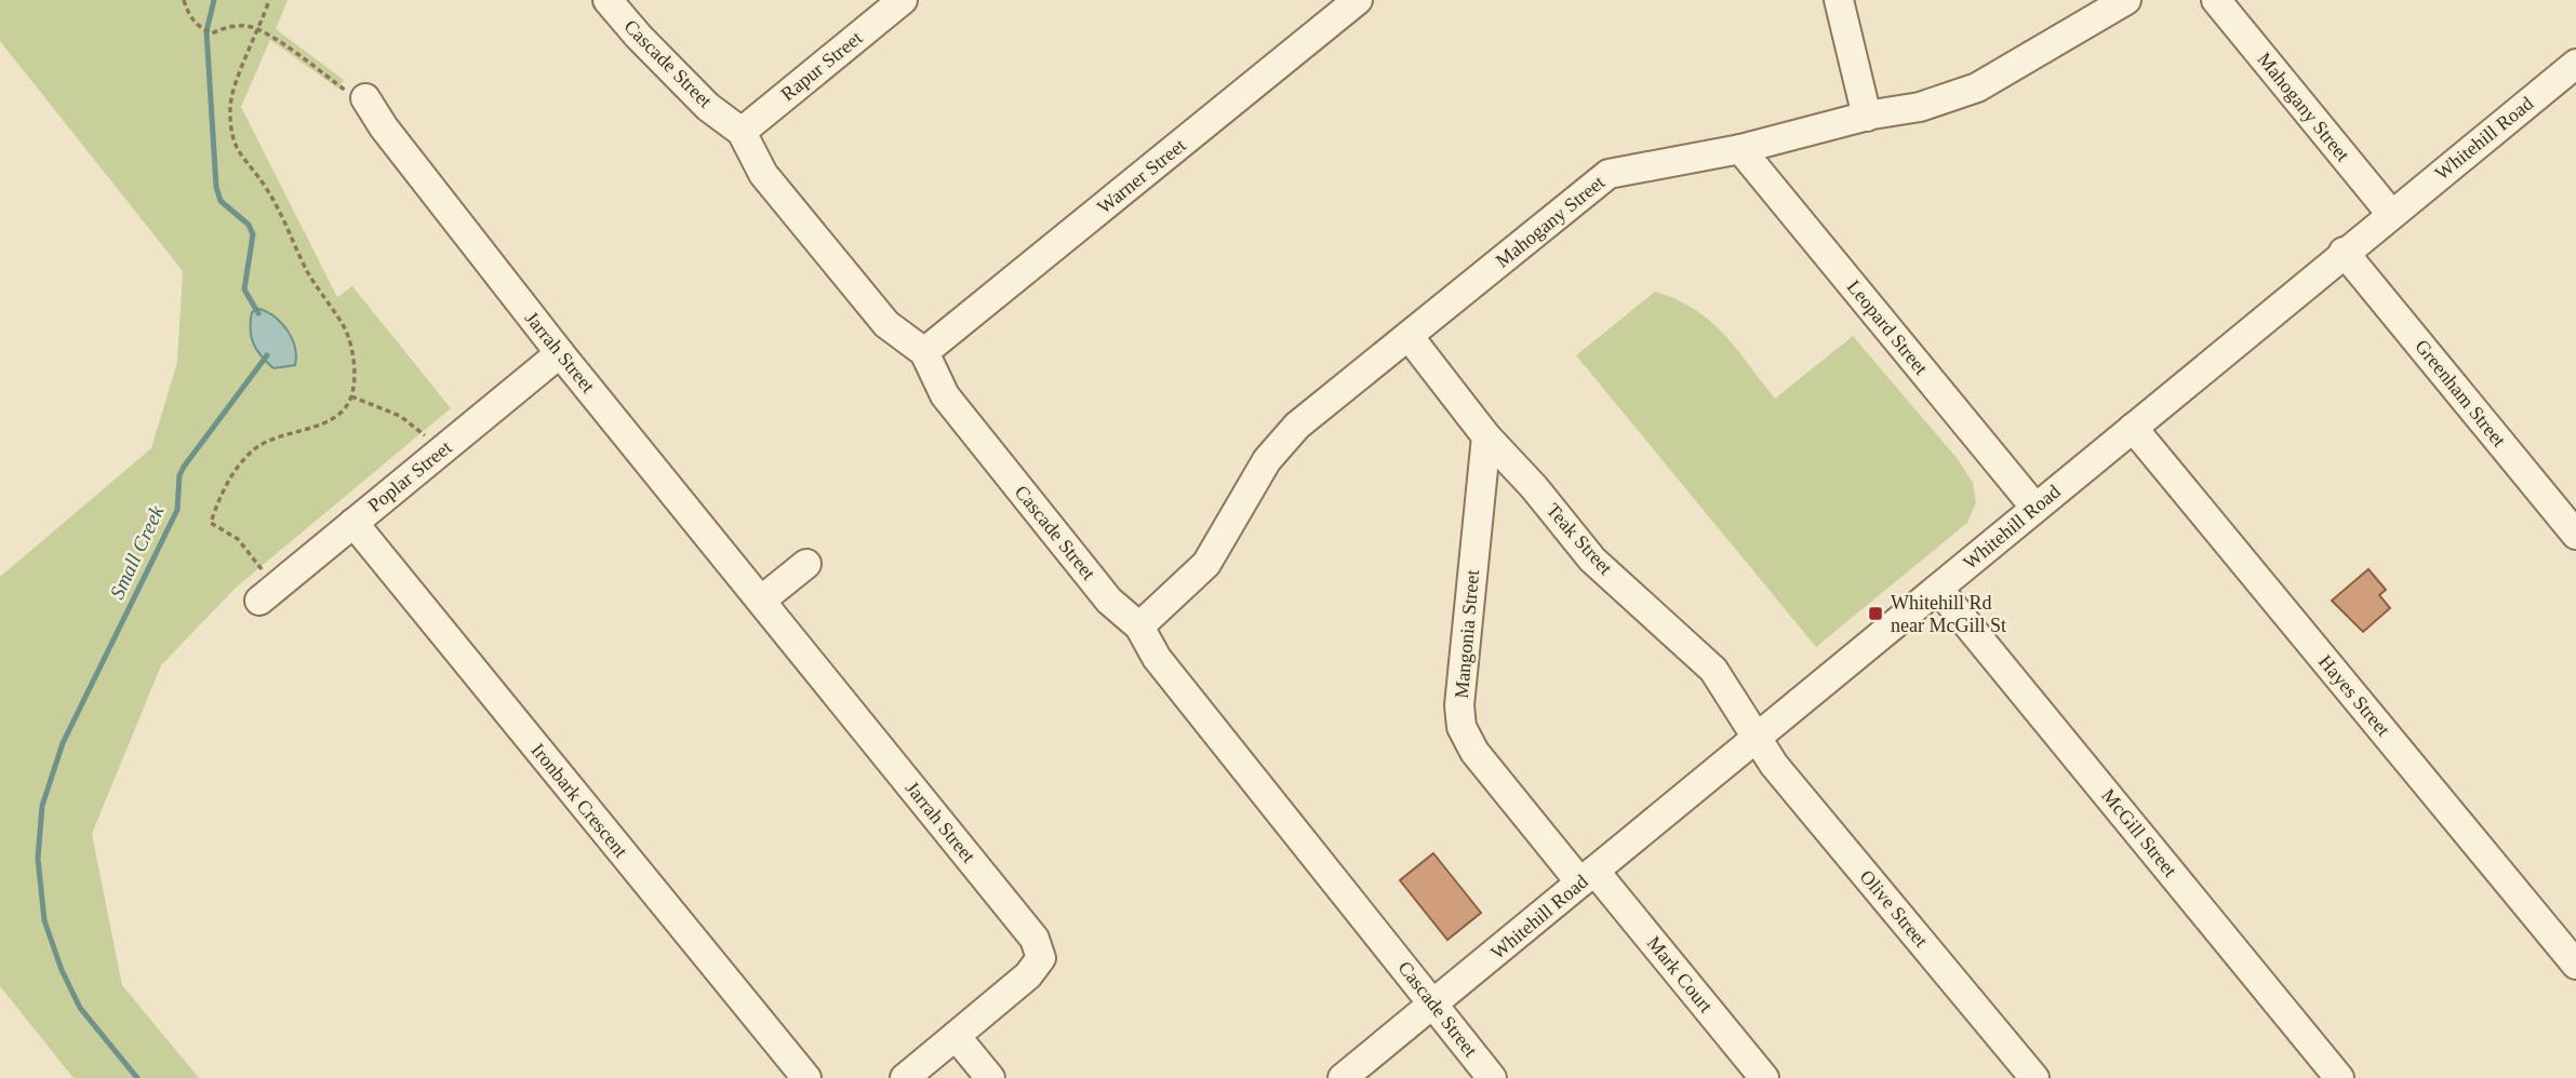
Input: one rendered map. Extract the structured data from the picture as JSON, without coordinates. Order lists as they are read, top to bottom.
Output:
{
  "streets": {
    "street": [
      "Cascade Street",
      "Rapur Street",
      "Mahogany Street",
      "Whitehill Road",
      "Warner Street",
      "Leopard Street",
      "Jarrah Street",
      "Greenham Street",
      "Poplar Street",
      "Teak Street",
      "Mangonia Street",
      "Hayes Street",
      "Ironbark Crescent",
      "McGill Street",
      "Olive Street",
      "Mark Court"
    ]
  },
  "crossings": [
    ["Cascade Street", "Rapur Street"],
    ["Cascade Street", "Mahogany Street"],
    ["Cascade Street", "Whitehill Road"],
    ["Cascade Street", "Warner Street"],
    ["Mahogany Street", "Whitehill Road"],
    ["Mahogany Street", "Leopard Street"],
    ["Mahogany Street", "Teak Street"],
    ["Whitehill Road", "Leopard Street"],
    ["Whitehill Road", "Greenham Street"],
    ["Whitehill Road", "Teak Street"],
    ["Whitehill Road", "Mangonia Street"],
    ["Whitehill Road", "Hayes Street"],
    ["Whitehill Road", "McGill Street"],
    ["Whitehill Road", "Olive Street"],
    ["Whitehill Road", "Mark Court"],
    ["Jarrah Street", "Poplar Street"],
    ["Poplar Street", "Ironbark Crescent"],
    ["Teak Street", "Mangonia Street"],
    ["Teak Street", "Olive Street"],
    ["Mangonia Street", "Mark Court"]
  ],
  "water": ["Small Creek"],
  "places": {
    "transit": ["Whitehill Rd near McGill St"]
  }
}
